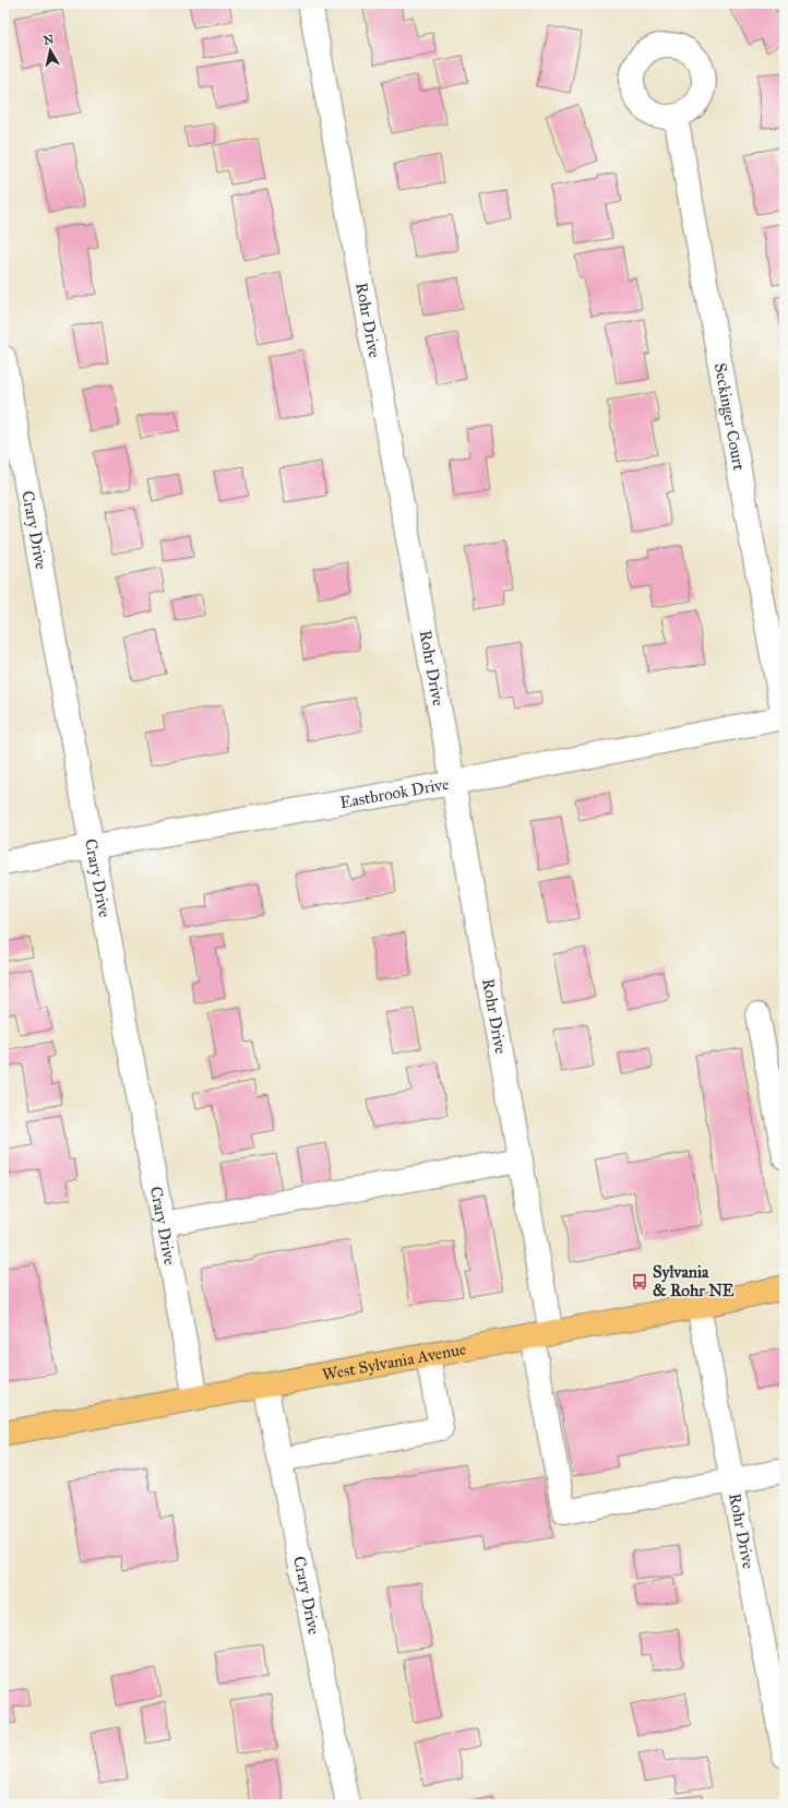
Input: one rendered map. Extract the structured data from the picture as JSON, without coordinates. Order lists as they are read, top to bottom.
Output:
{
  "streets": {
    "main road": ["West Sylvania Avenue"],
    "street": [
      "Rohr Drive",
      "Seckinger Court",
      "Crary Drive",
      "Eastbrook Drive"
    ]
  },
  "crossings": [
    ["Rohr Drive", "Eastbrook Drive"],
    ["Rohr Drive", "West Sylvania Avenue"],
    ["Seckinger Court", "Eastbrook Drive"],
    ["Crary Drive", "Eastbrook Drive"],
    ["Crary Drive", "West Sylvania Avenue"]
  ],
  "places": {
    "bus stop": ["Sylvania & Rohr NE"]
  },
  "north": "top"
}
